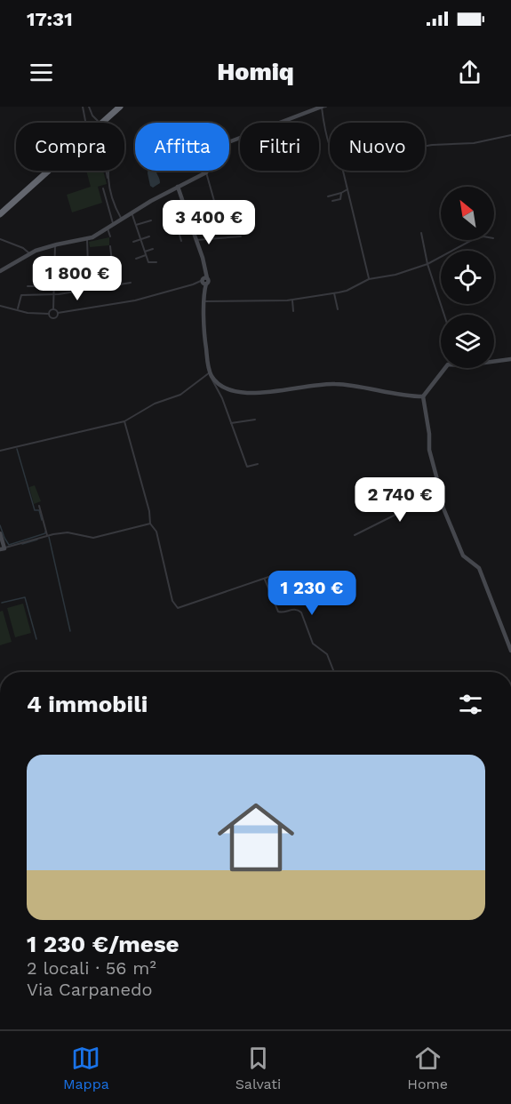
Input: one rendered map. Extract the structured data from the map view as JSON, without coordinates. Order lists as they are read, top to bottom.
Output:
{
  "north": "top left",
  "page": {
    "status": "17:31",
    "header": "Homiq",
    "chip": [
      "Compra",
      "Affitta",
      "Filtri",
      "Nuovo"
    ],
    "price": [
      "3 400 €",
      "1 800 €",
      "2 740 €",
      "1 230 €"
    ],
    "heading": "4 immobili",
    "list": [
      {
        "name": "1 230 €/mese",
        "note": "2 locali · 56 m² · Via Carpanedo"
      }
    ],
    "tabs": ["Mappa", "Salvati", "Home"]
  }
}
